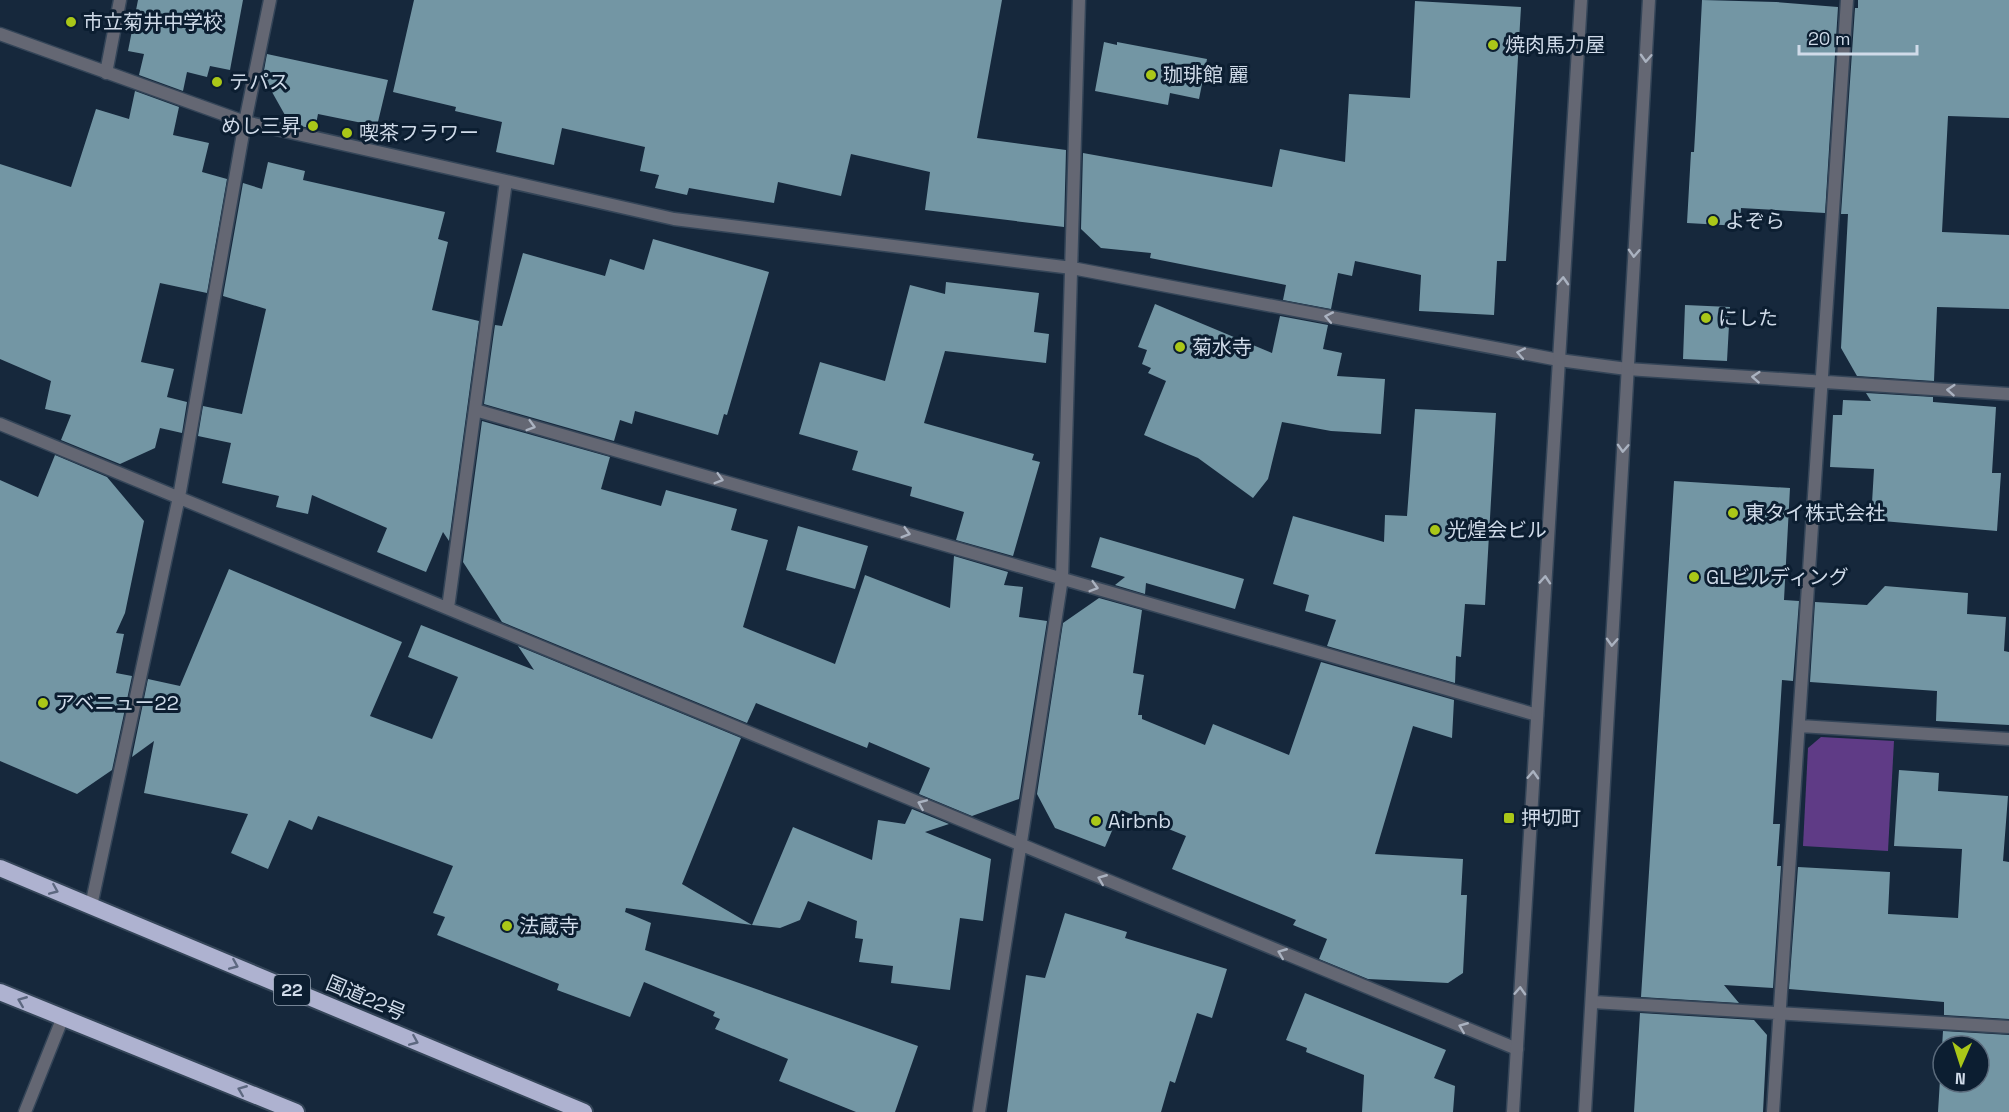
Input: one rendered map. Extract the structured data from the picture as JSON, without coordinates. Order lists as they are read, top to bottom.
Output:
{
  "streets": {
    "highway": ["22", "国道22号"]
  },
  "places": {
    "other": [
      "市立菊井中学校",
      "焼肉馬力屋",
      "珈琲館 麗",
      "テパス",
      "めし三昇",
      "喫茶フラワー",
      "よぞら",
      "にした",
      "菊水寺",
      "東タイ株式会社",
      "光煌会ビル",
      "GLビルディング",
      "アベニュー22",
      "Airbnb",
      "法蔵寺"
    ],
    "transit": ["押切町"]
  },
  "scale_bar": "20 m",
  "north": "bottom"
}
